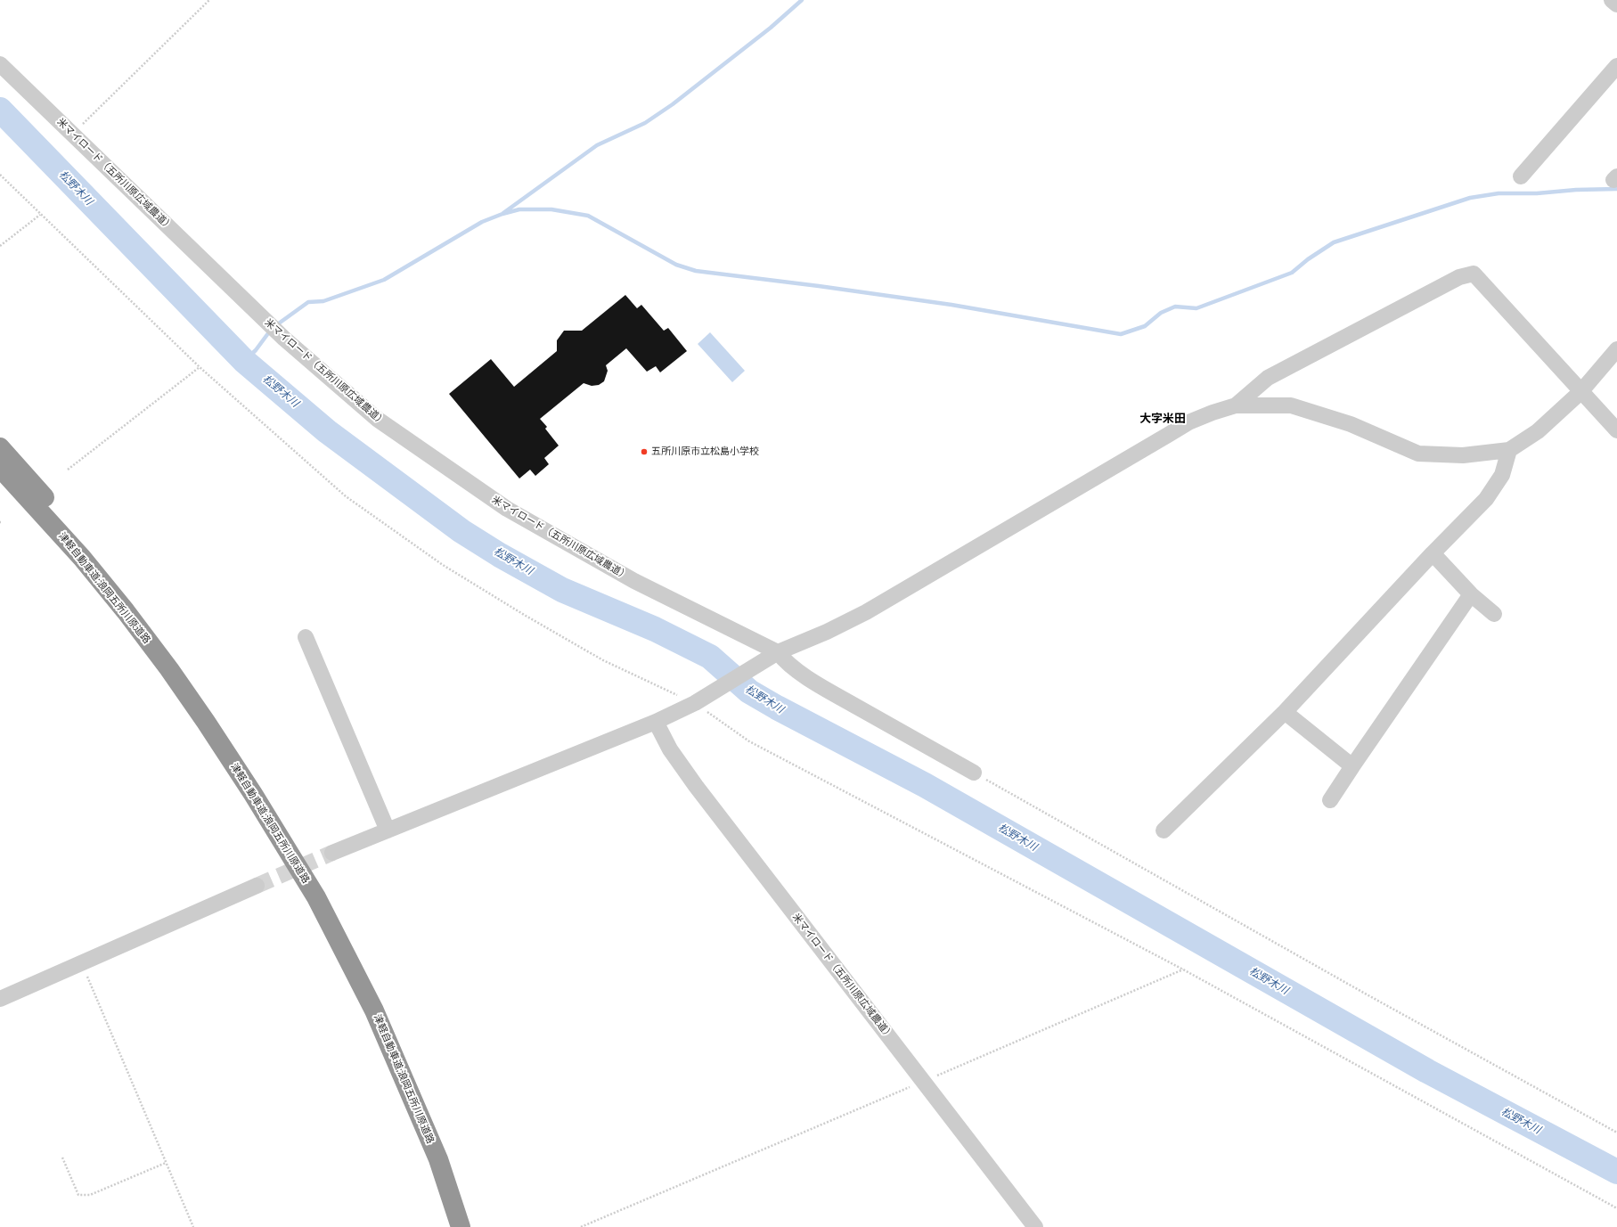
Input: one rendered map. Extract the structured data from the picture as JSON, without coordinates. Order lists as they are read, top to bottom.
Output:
{
  "streets": {
    "highway": ["津軽自動車道;浪岡五所川原道路"],
    "street": ["米マイロード（五所川原広域農道）"]
  },
  "districts": ["大字米田"],
  "water": ["松野木川"],
  "places": ["五所川原市立松島小学校"]
}
